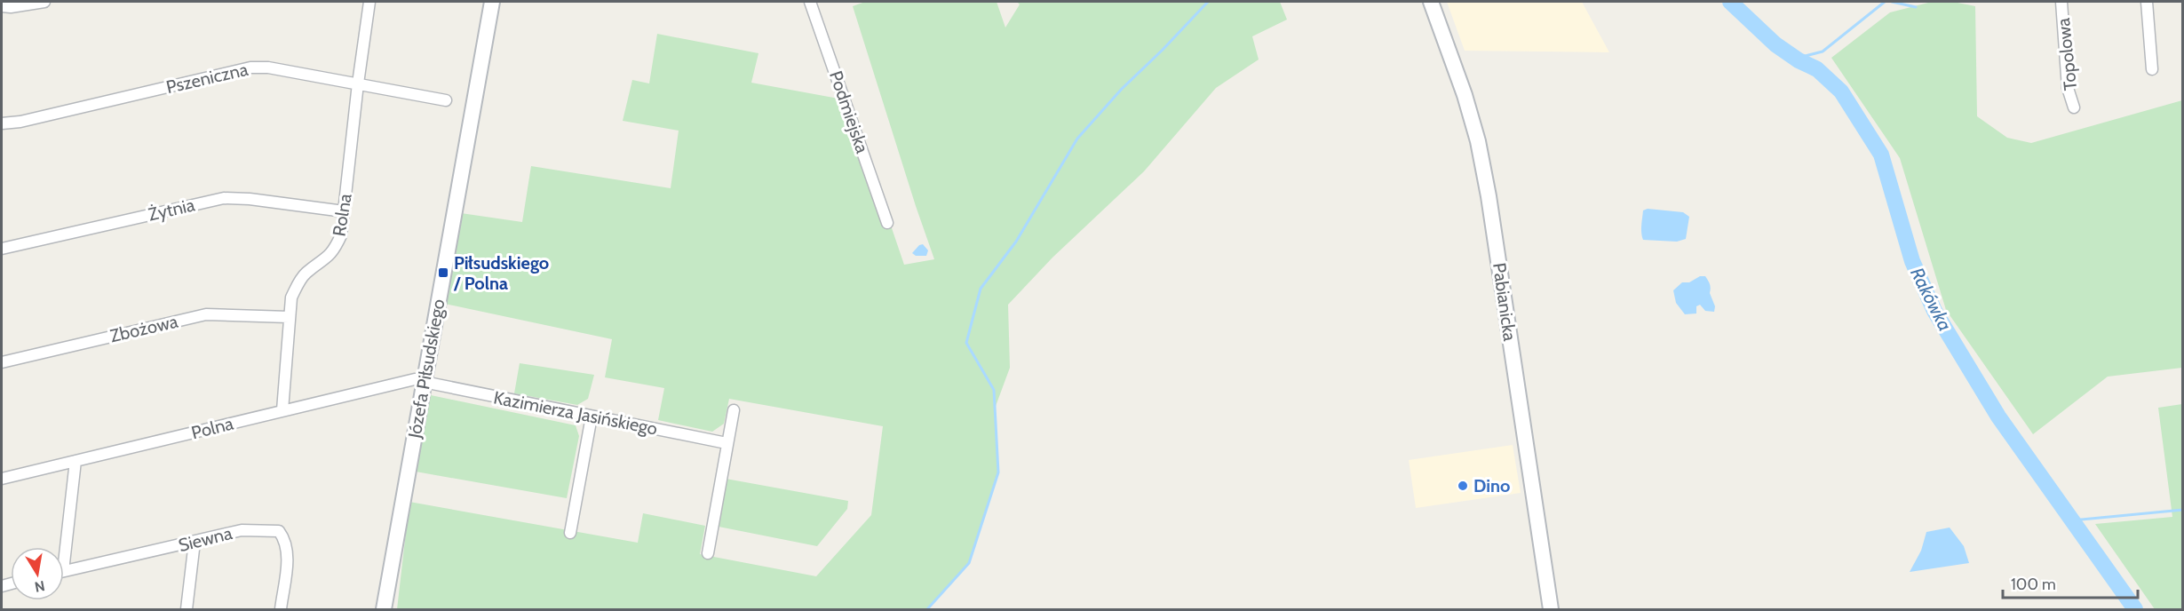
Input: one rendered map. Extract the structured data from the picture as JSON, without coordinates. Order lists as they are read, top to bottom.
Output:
{
  "streets": {
    "main road": ["Pabianicka", "Józefa Piłsudskiego"],
    "street": [
      "Topolowa",
      "Pszeniczna",
      "Podmiejska",
      "Żytnia",
      "Rolna",
      "Zbożowa",
      "Kazimierza Jasińskiego",
      "Polna",
      "Siewna"
    ]
  },
  "crossings": [
    ["Pszeniczna", "Rolna"],
    ["Żytnia", "Rolna"],
    ["Rolna", "Zbożowa"],
    ["Rolna", "Polna"],
    ["Józefa Piłsudskiego", "Kazimierza Jasińskiego"],
    ["Józefa Piłsudskiego", "Polna"],
    ["Kazimierza Jasińskiego", "Polna"]
  ],
  "water": ["Rakówka"],
  "places": {
    "transit": ["Piłsudskiego / Polna"],
    "other": ["Dino"]
  },
  "scale_bar": "100 m",
  "north": "bottom"
}
